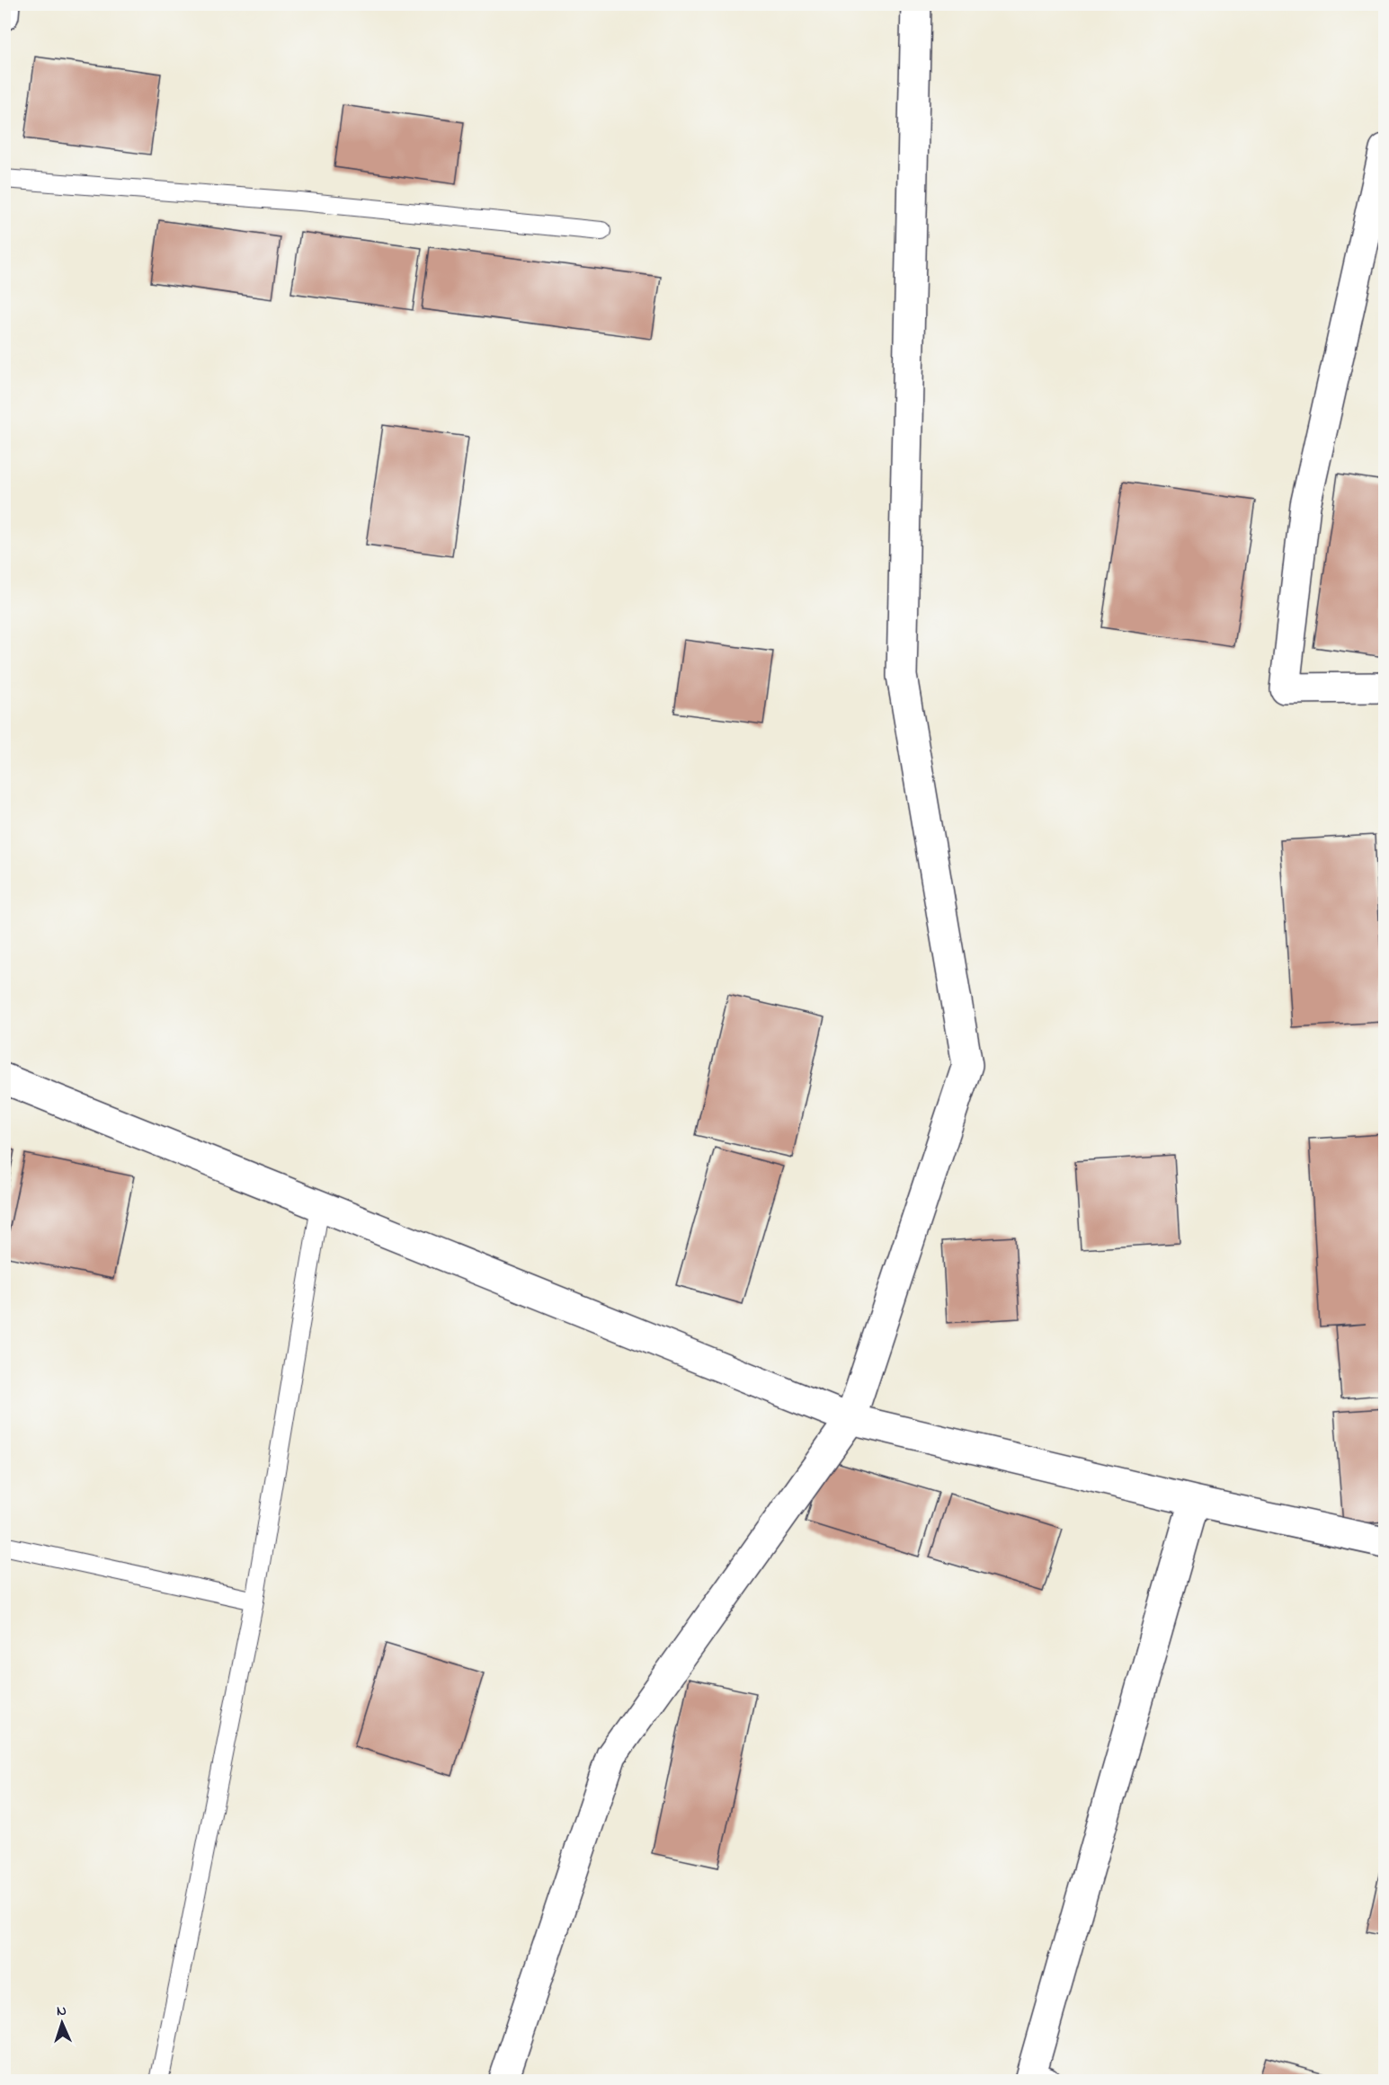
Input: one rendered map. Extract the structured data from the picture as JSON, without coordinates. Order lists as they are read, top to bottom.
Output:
{
  "north": "top"
}
